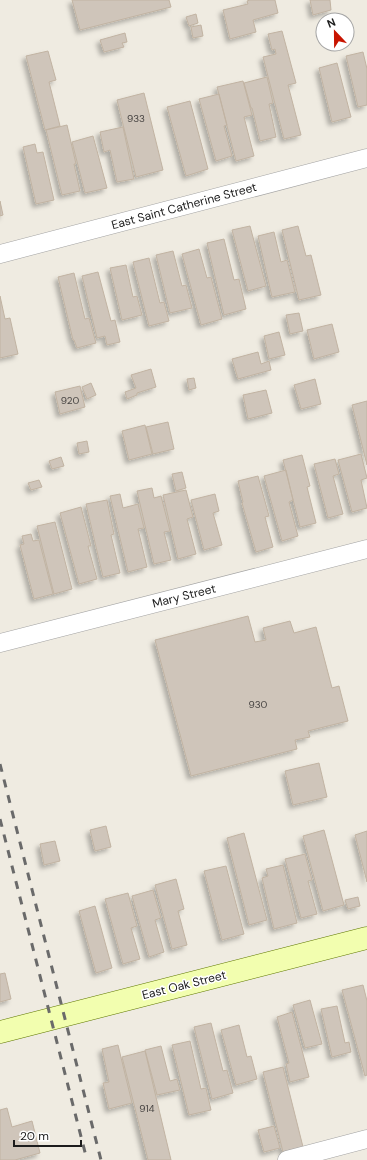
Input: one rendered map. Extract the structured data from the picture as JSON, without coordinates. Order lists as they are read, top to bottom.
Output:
{
  "streets": {
    "main road": ["East Oak Street"],
    "street": ["East Saint Catherine Street", "Mary Street"]
  },
  "house_numbers": [
    "933",
    "920",
    "930",
    "914"
  ],
  "scale_bar": "20 m",
  "north": "top"
}
